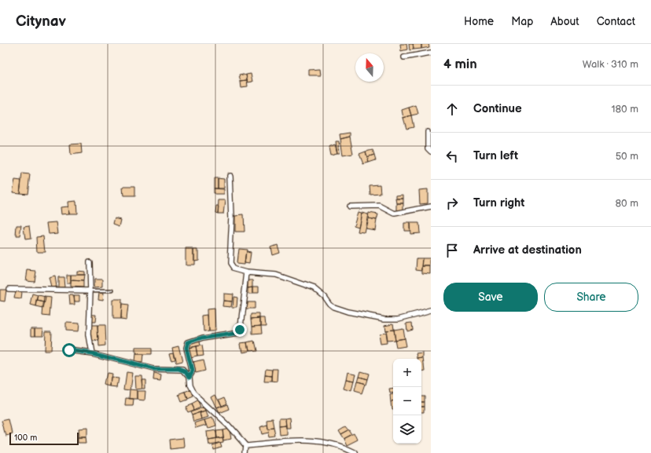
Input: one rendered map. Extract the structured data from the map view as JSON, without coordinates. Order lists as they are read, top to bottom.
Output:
{
  "scale_bar": "100 m",
  "north": "top",
  "page": {
    "header": "Citynav",
    "nav": [
      "Home",
      "Map",
      "About",
      "Contact"
    ],
    "heading": ["4 min", "Walk · 310 m"],
    "list": [
      ["Continue", "180 m"],
      ["Turn left", "50 m"],
      ["Turn right", "80 m"],
      "Arrive at destination"
    ],
    "buttons": ["Save", "Share"],
    "map_buttons": ["+", "−"],
    "scale": "100 m"
  }
}
